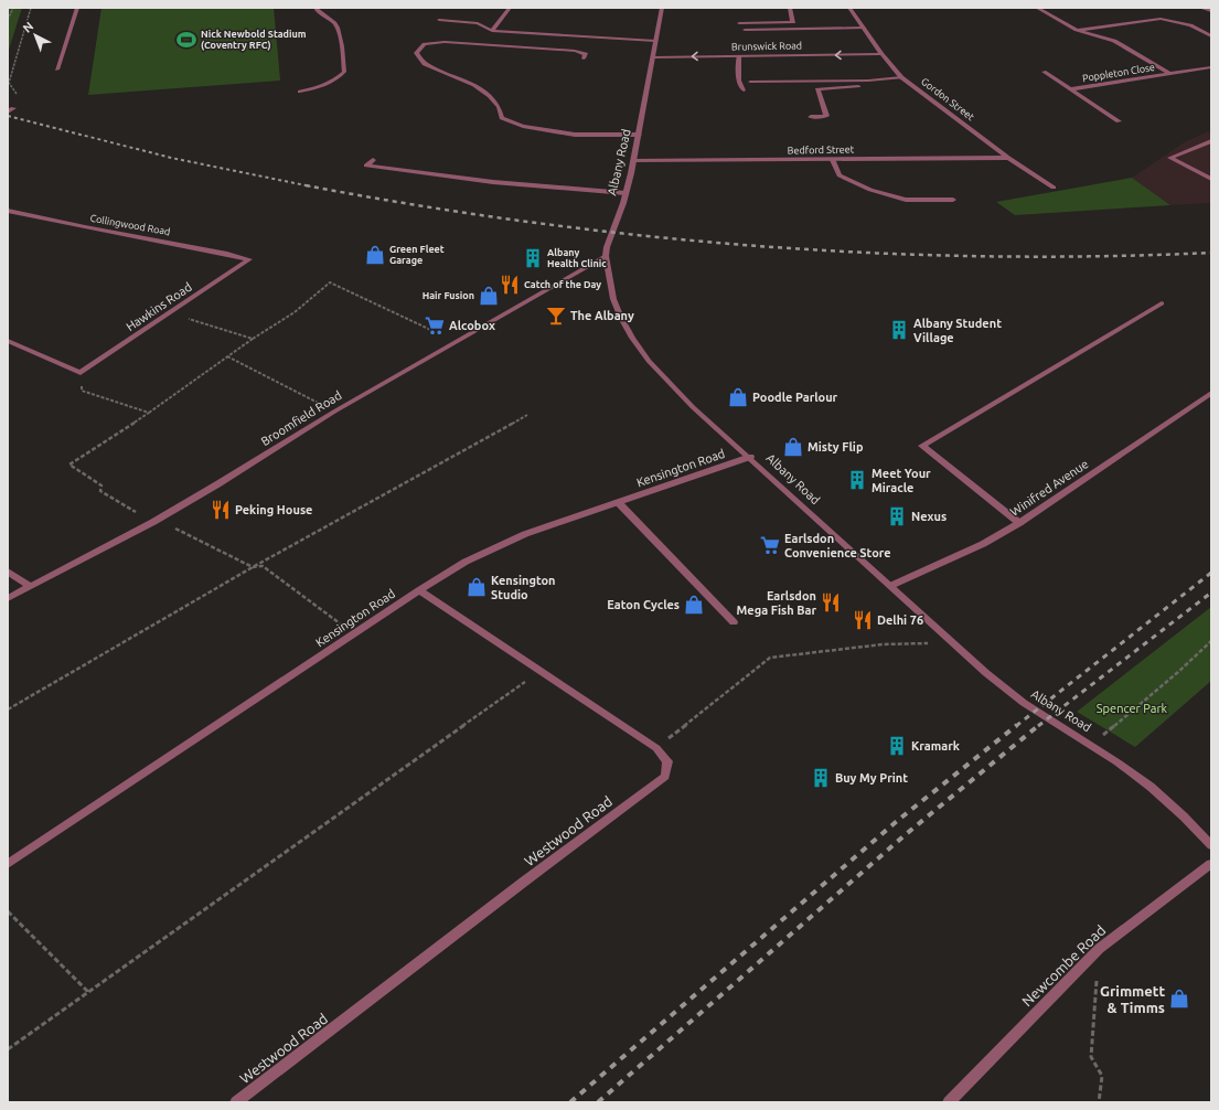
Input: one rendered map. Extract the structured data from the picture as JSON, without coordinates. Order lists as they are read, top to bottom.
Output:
{
  "streets": {
    "street": [
      "Brunswick Road",
      "Poppleton Close",
      "Gordon Street",
      "Bedford Street",
      "Albany Road",
      "Collingwood Road",
      "Hawkins Road",
      "Broomfield Road",
      "Kensington Road",
      "Winifred Avenue",
      "Westwood Road",
      "Newcombe Road"
    ]
  },
  "crossings": [
    ["Brunswick Road", "Gordon Street"],
    ["Brunswick Road", "Albany Road"],
    ["Gordon Street", "Bedford Street"],
    ["Bedford Street", "Albany Road"],
    ["Albany Road", "Broomfield Road"],
    ["Albany Road", "Kensington Road"],
    ["Albany Road", "Winifred Avenue"],
    ["Collingwood Road", "Hawkins Road"],
    ["Kensington Road", "Westwood Road"]
  ],
  "parks": ["Spencer Park"],
  "places": {
    "sports": ["Nick Newbold Stadium (Coventry RFC)"],
    "shop": [
      "Green Fleet Garage",
      "Hair Fusion",
      "Poodle Parlour",
      "Misty Flip",
      "Kensington Studio",
      "Eaton Cycles",
      "Grimmett & Timms"
    ],
    "building": [
      "Albany Health Clinic",
      "Albany Student Village",
      "Meet Your Miracle",
      "Nexus",
      "Kramark",
      "Buy My Print"
    ],
    "restaurant": [
      "Catch of the Day",
      "Peking House",
      "Earlsdon Mega Fish Bar",
      "Delhi 76"
    ],
    "bar": ["The Albany"],
    "supermarket": ["Alcobox", "Earlsdon Convenience Store"]
  },
  "north": "top left"
}
